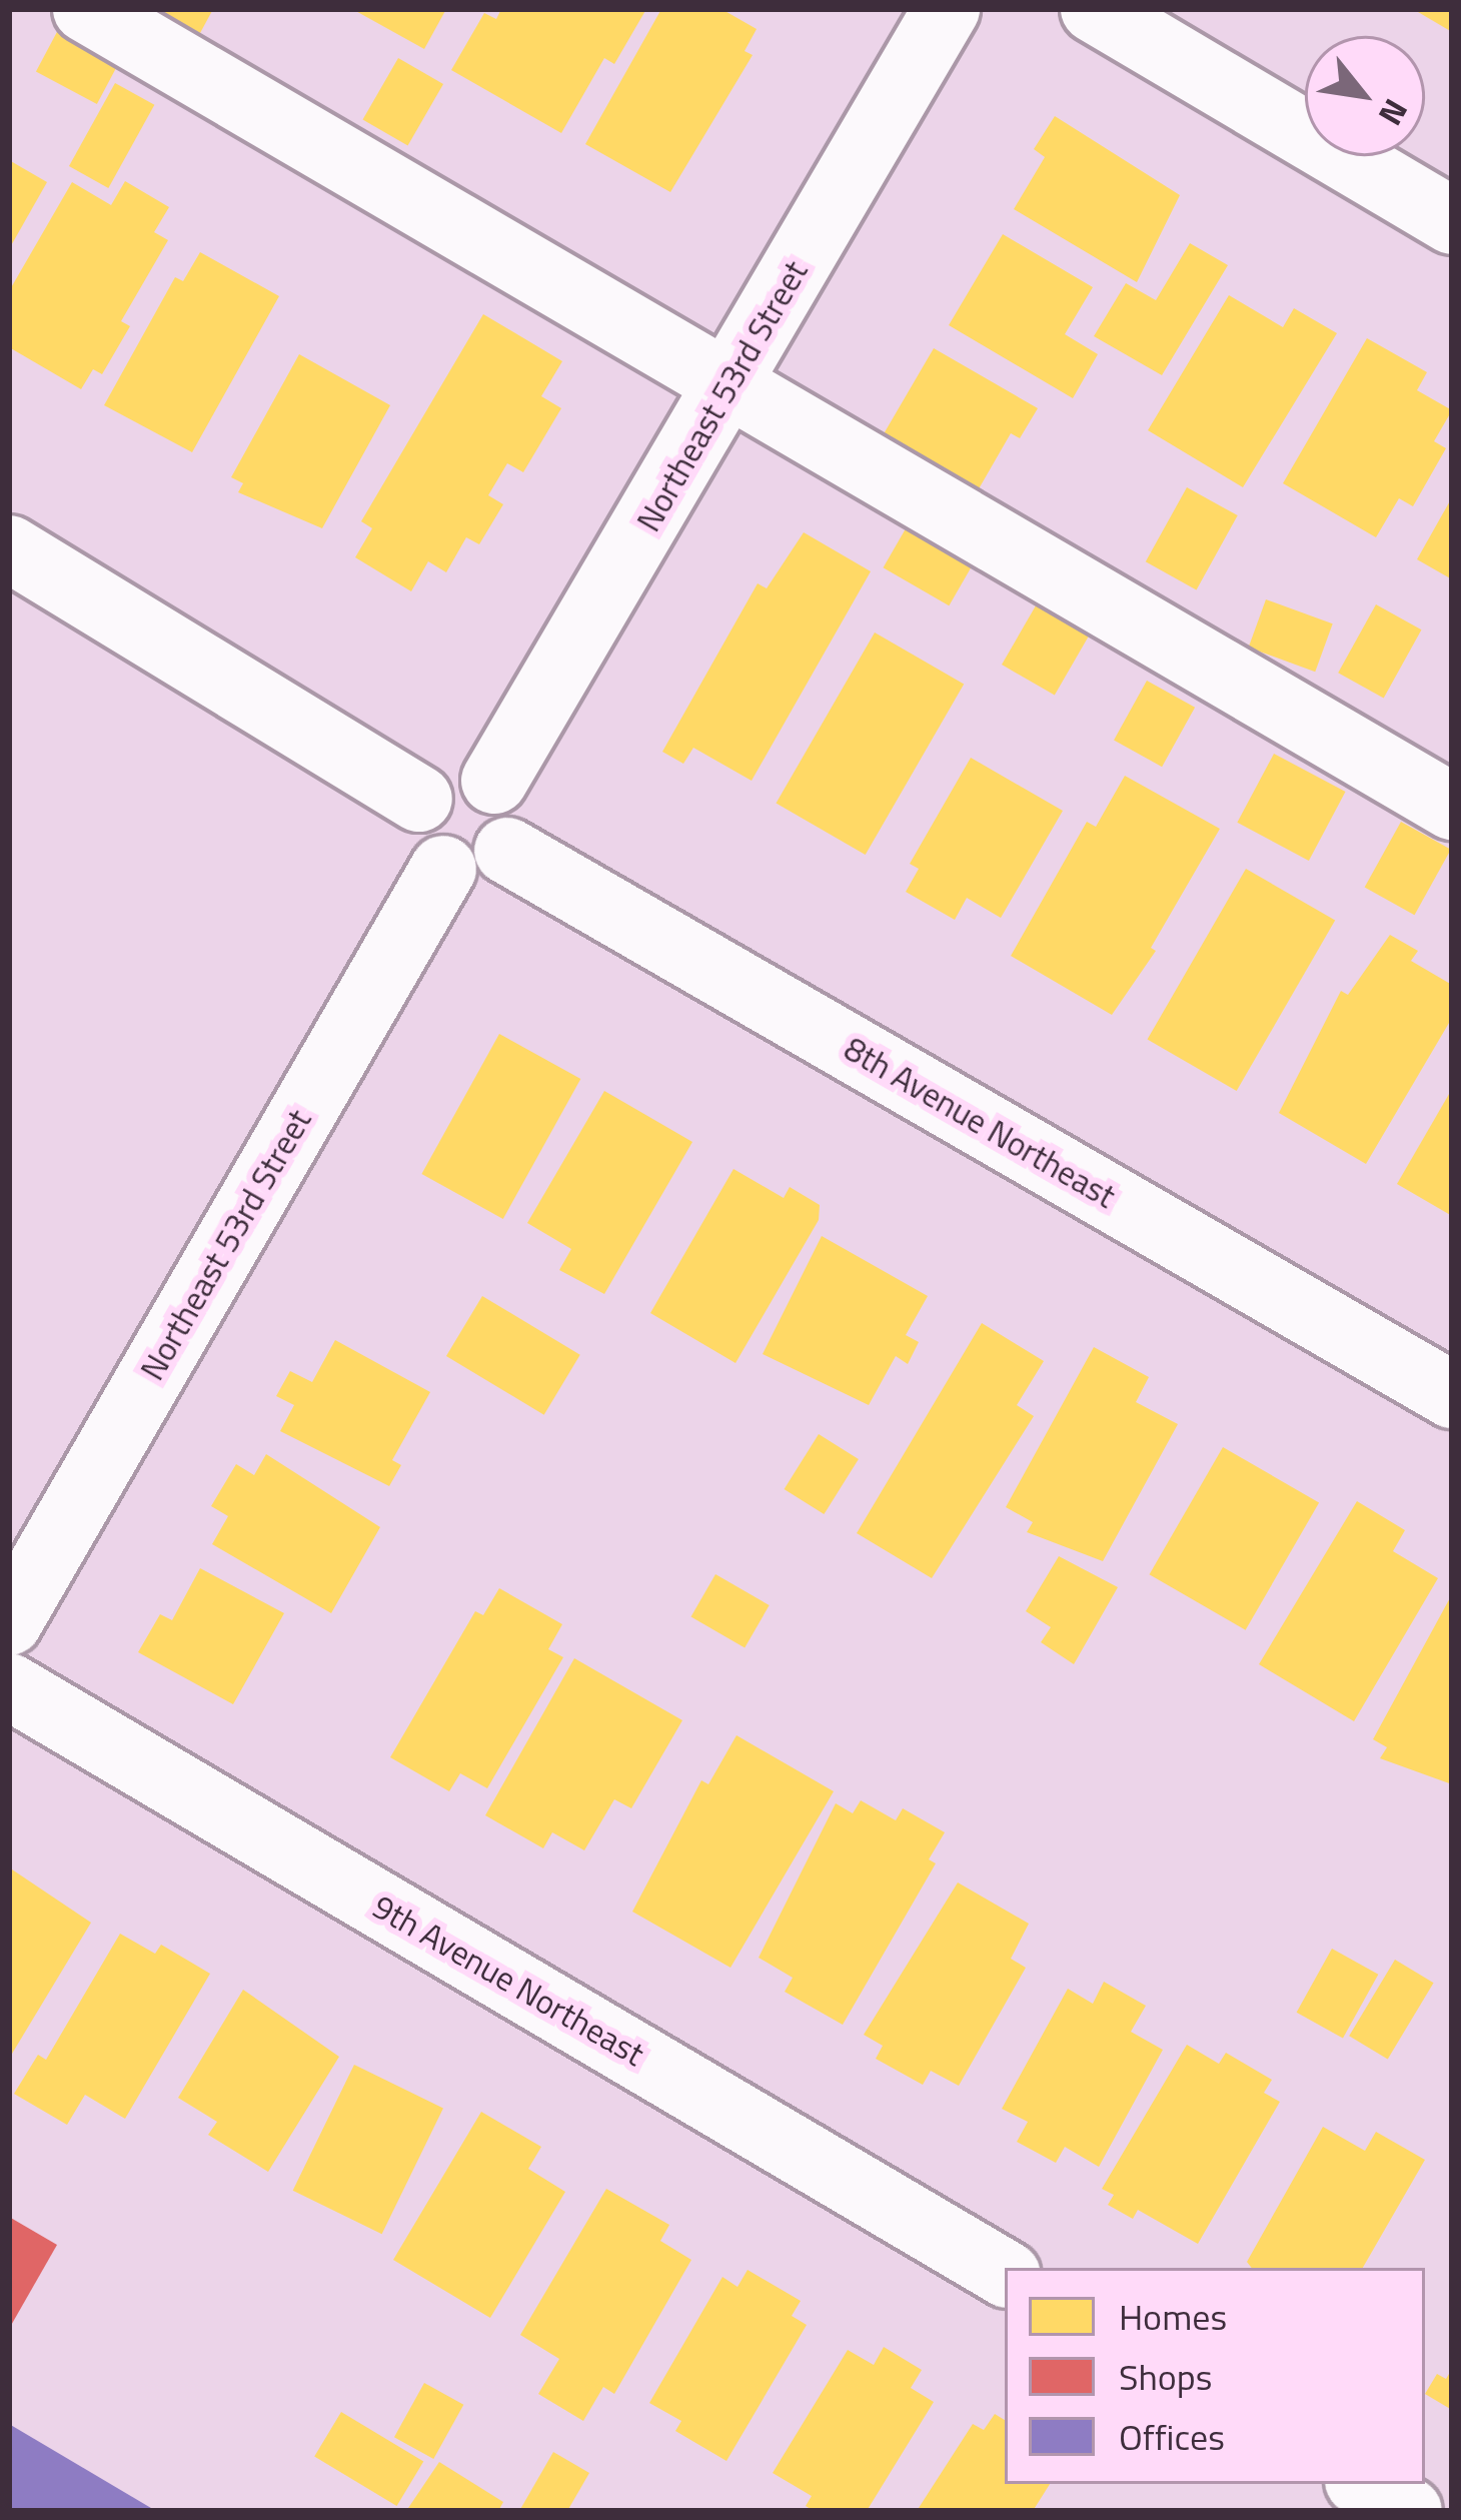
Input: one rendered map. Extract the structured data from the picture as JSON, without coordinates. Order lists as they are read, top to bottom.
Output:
{
  "streets": {
    "street": ["Northeast 53rd Street", "8th Avenue Northeast", "9th Avenue Northeast"]
  },
  "crossings": [
    ["Northeast 53rd Street", "8th Avenue Northeast"]
  ],
  "legend": ["Homes", "Shops", "Offices"],
  "north": "bottom right"
}
